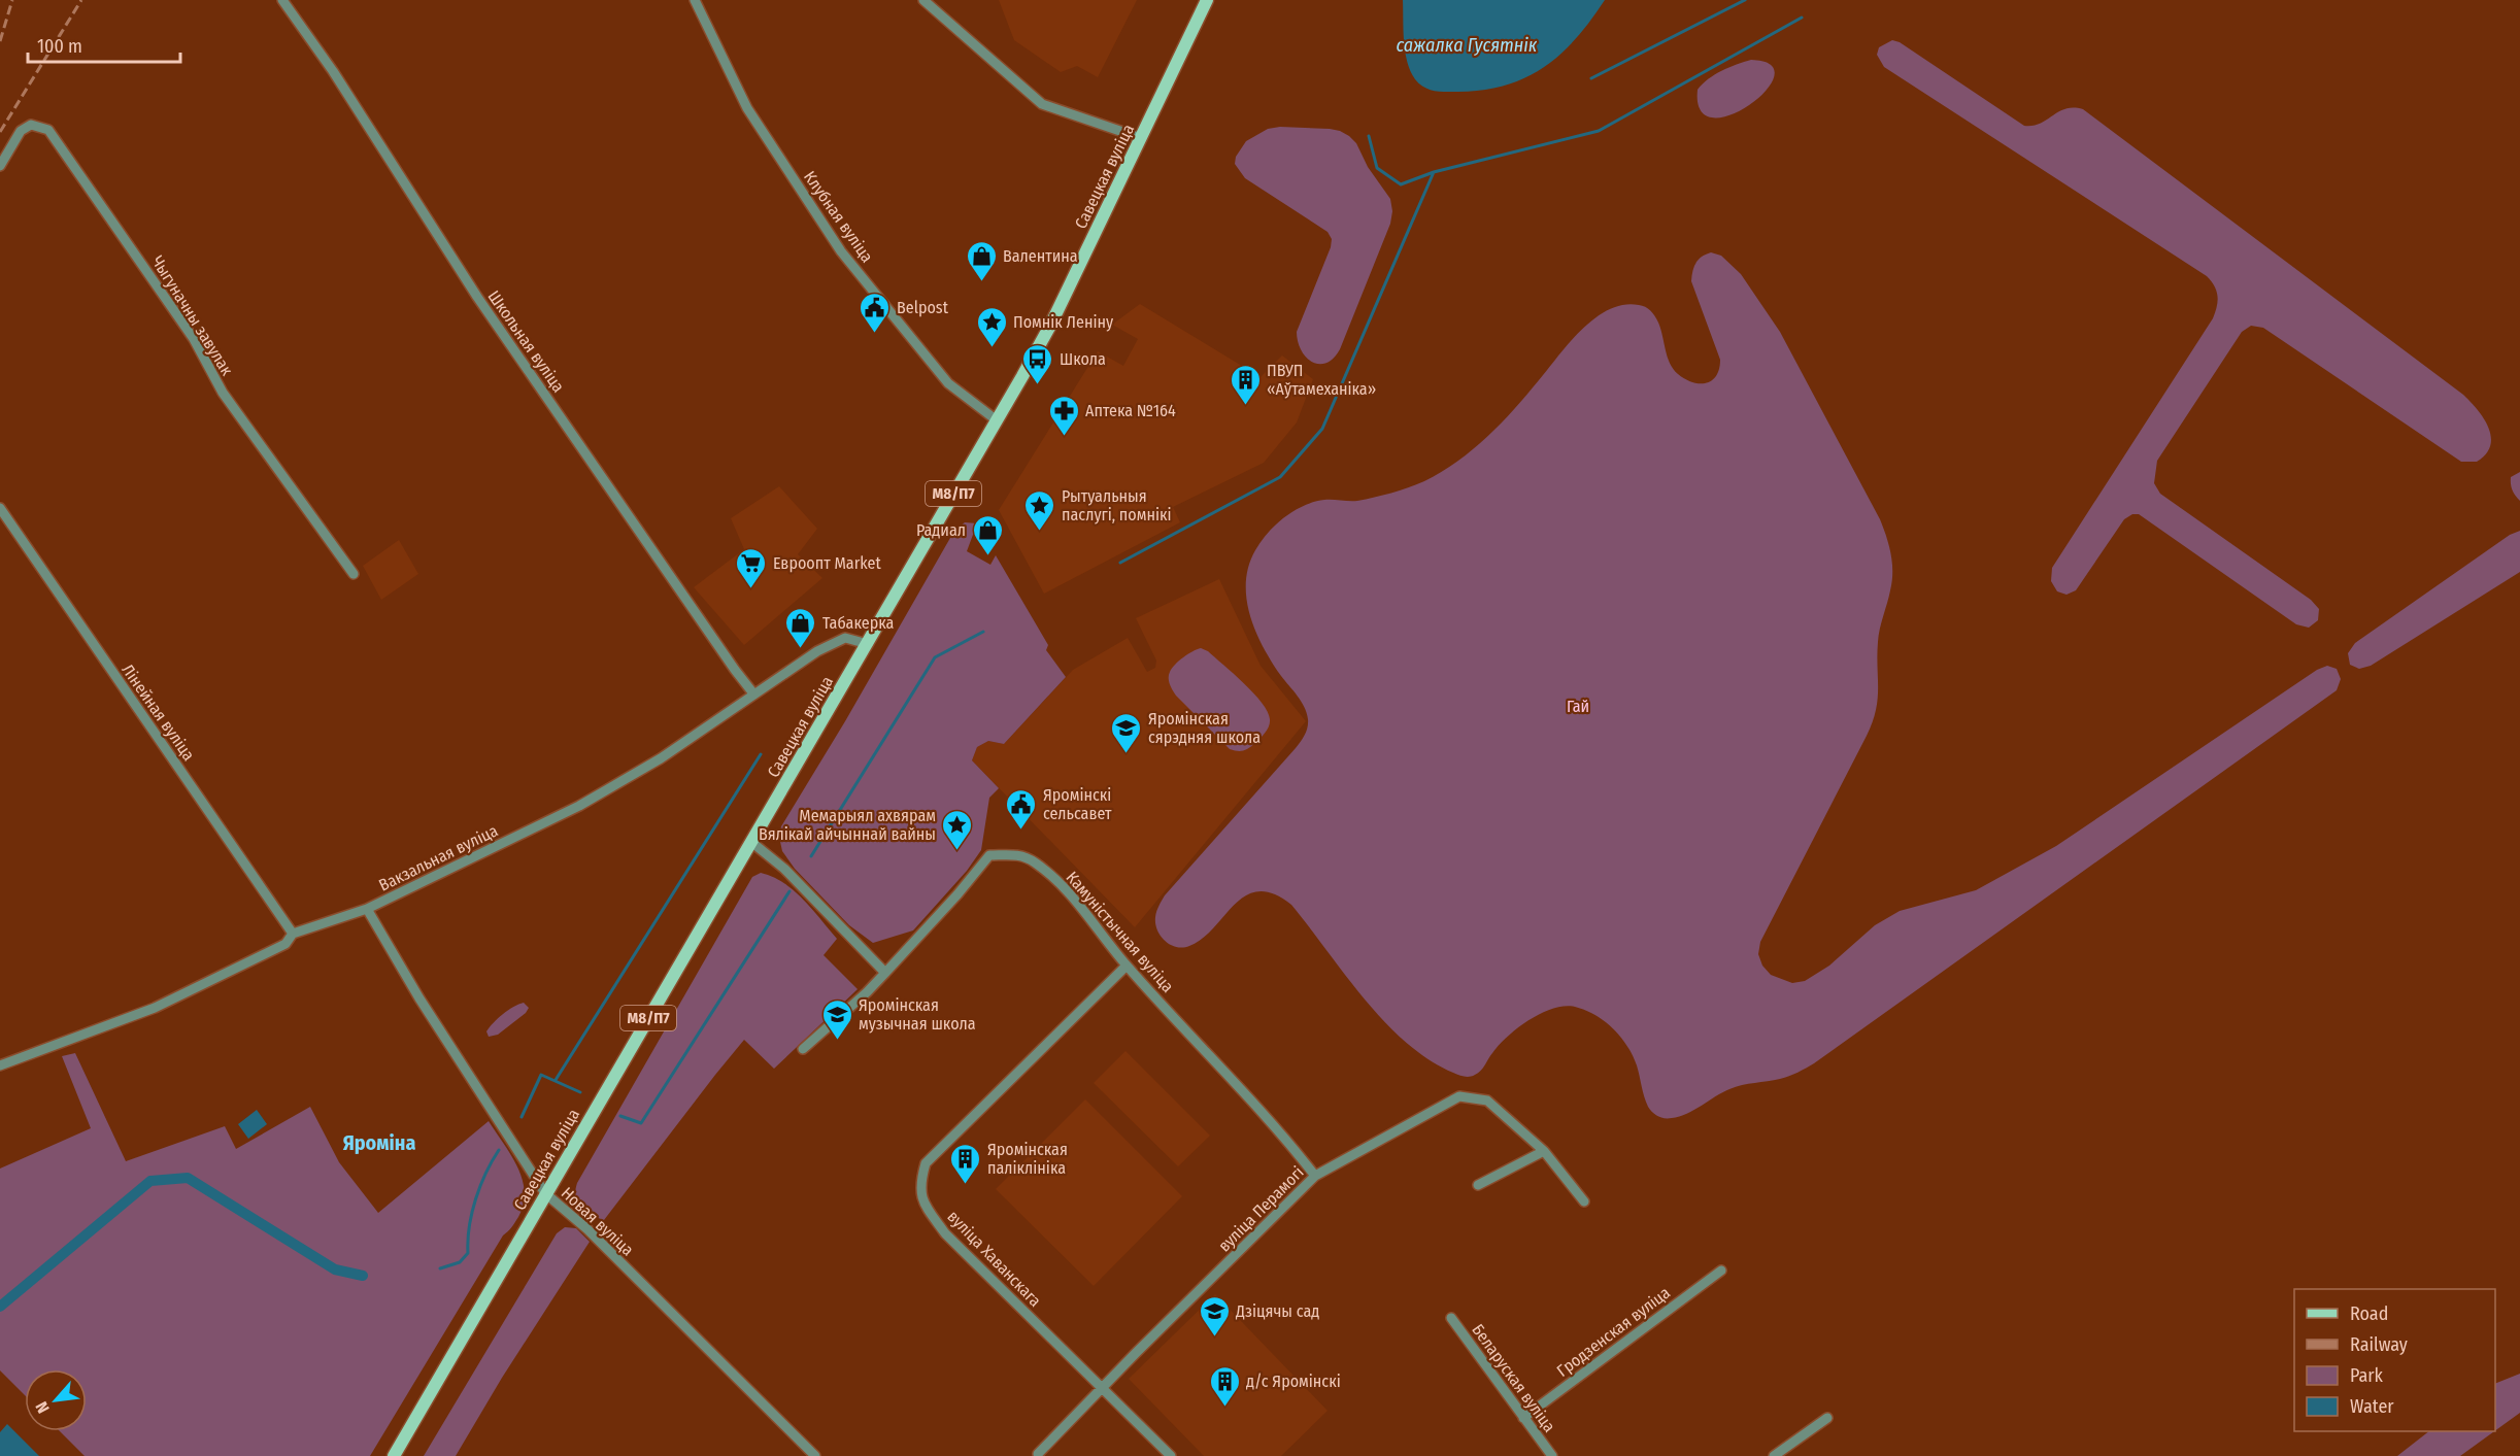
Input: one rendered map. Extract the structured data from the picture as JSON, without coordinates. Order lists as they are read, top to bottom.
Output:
{
  "streets": {
    "main road": ["Савецкая вуліца", "М8/П7"],
    "street": [
      "Клубная вуліца",
      "Чыгуначны завулак",
      "Школьная вуліца",
      "Лінейная вуліца",
      "Вакзальная вуліца",
      "Камуністычная вуліца",
      "вуліца Перамогі",
      "Новая вуліца",
      "вуліца Хаванскага",
      "Гродзенская вуліца",
      "Беларуская вуліца"
    ]
  },
  "crossings": [
    ["Савецкая вуліца", "Клубная вуліца"],
    ["Савецкая вуліца", "Вакзальная вуліца"],
    ["Савецкая вуліца", "Новая вуліца"],
    ["Школьная вуліца", "Вакзальная вуліца"],
    ["Лінейная вуліца", "Вакзальная вуліца"],
    ["Вакзальная вуліца", "Новая вуліца"],
    ["Камуністычная вуліца", "вуліца Перамогі"],
    ["Камуністычная вуліца", "вуліца Хаванскага"],
    ["вуліца Перамогі", "вуліца Хаванскага"],
    ["Гродзенская вуліца", "Беларуская вуліца"]
  ],
  "districts": ["Яроміна"],
  "water": ["сажалка Гусятнік"],
  "parks": ["Гай"],
  "places": {
    "shop": ["Валентина", "Радиал", "Табакерка"],
    "public building": ["Belpost", "Яромінскі сельсавет"],
    "place": ["Помнік Леніну", "Рытуальныя паслугі, помнікі", "Мемарыял ахвярам Вялікай айчыннай вайны"],
    "bus stop": ["Школа"],
    "building": ["ПВУП «Аўтамеханіка»", "Яромінская паліклініка", "д/с Яромінскі"],
    "pharmacy": ["Аптека №164"],
    "supermarket": ["Евроопт Market"],
    "school or university": ["Яромінская сярэдняя школа", "Яромінская музычная школа", "Дзіцячы сад"]
  },
  "legend": [
    "Road",
    "Railway",
    "Park",
    "Water"
  ],
  "scale_bar": "100 m",
  "north": "bottom left"
}
